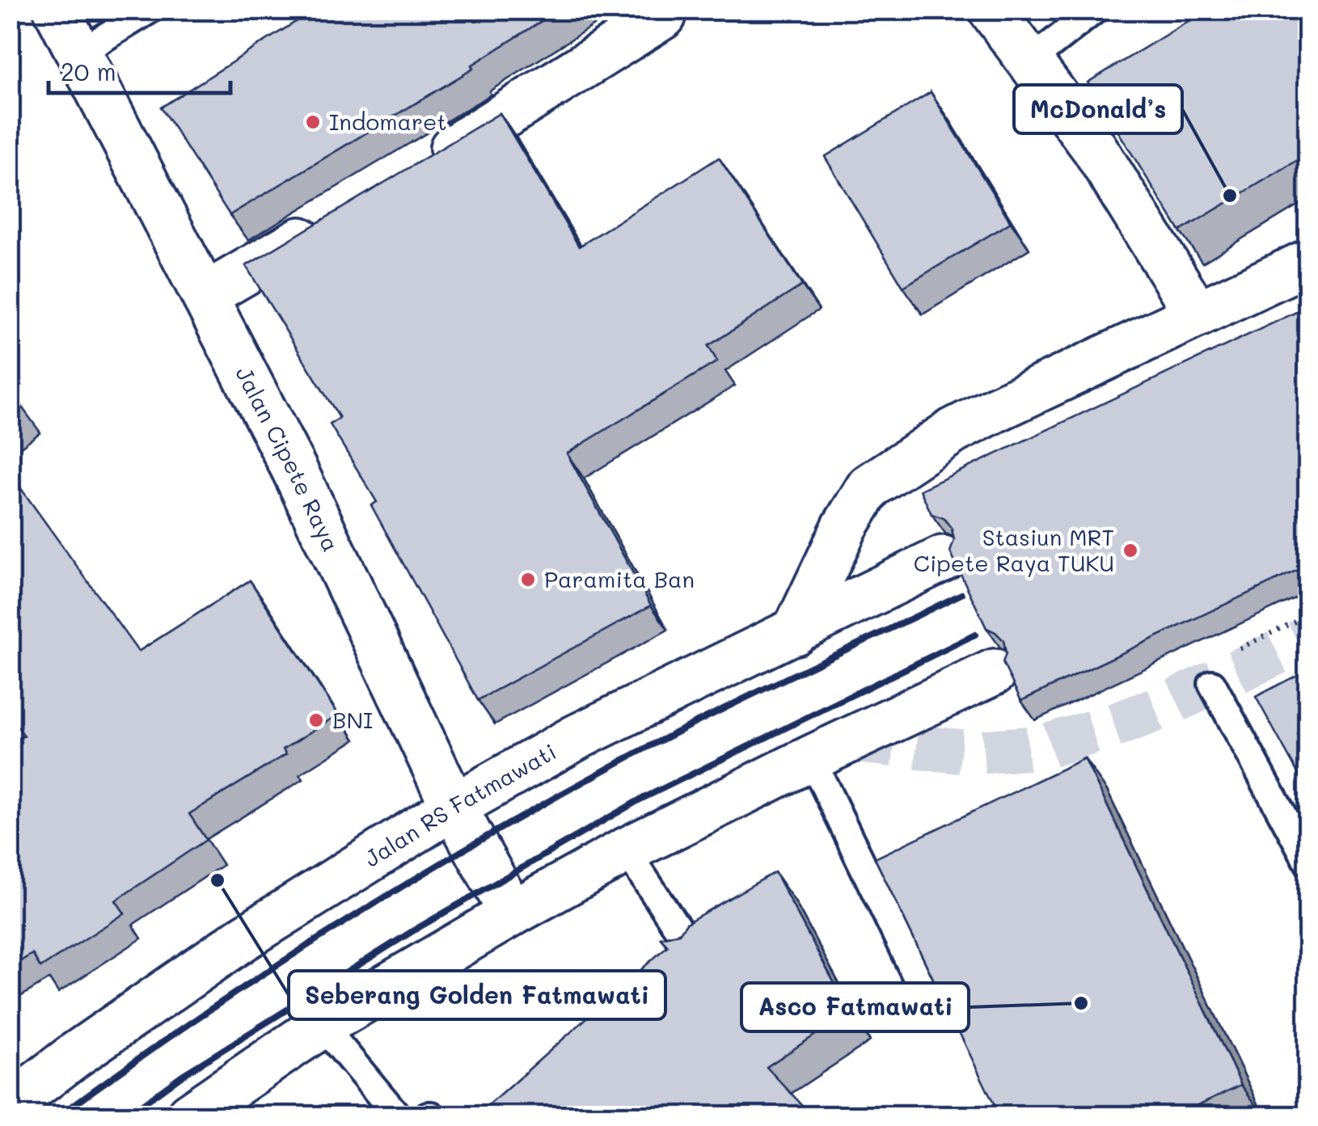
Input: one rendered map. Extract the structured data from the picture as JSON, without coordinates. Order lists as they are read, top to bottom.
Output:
{
  "streets": {
    "main road": ["Jalan Cipete Raya", "Jalan RS Fatmawati"]
  },
  "crossings": [
    ["Jalan Cipete Raya", "Jalan RS Fatmawati"]
  ],
  "places": [
    "Indomaret",
    "McDonald’s",
    "Stasiun MRT Cipete Raya TUKU",
    "Paramita Ban",
    "BNI",
    "Seberang Golden Fatmawati",
    "Asco Fatmawati"
  ],
  "scale_bar": "20 m"
}
